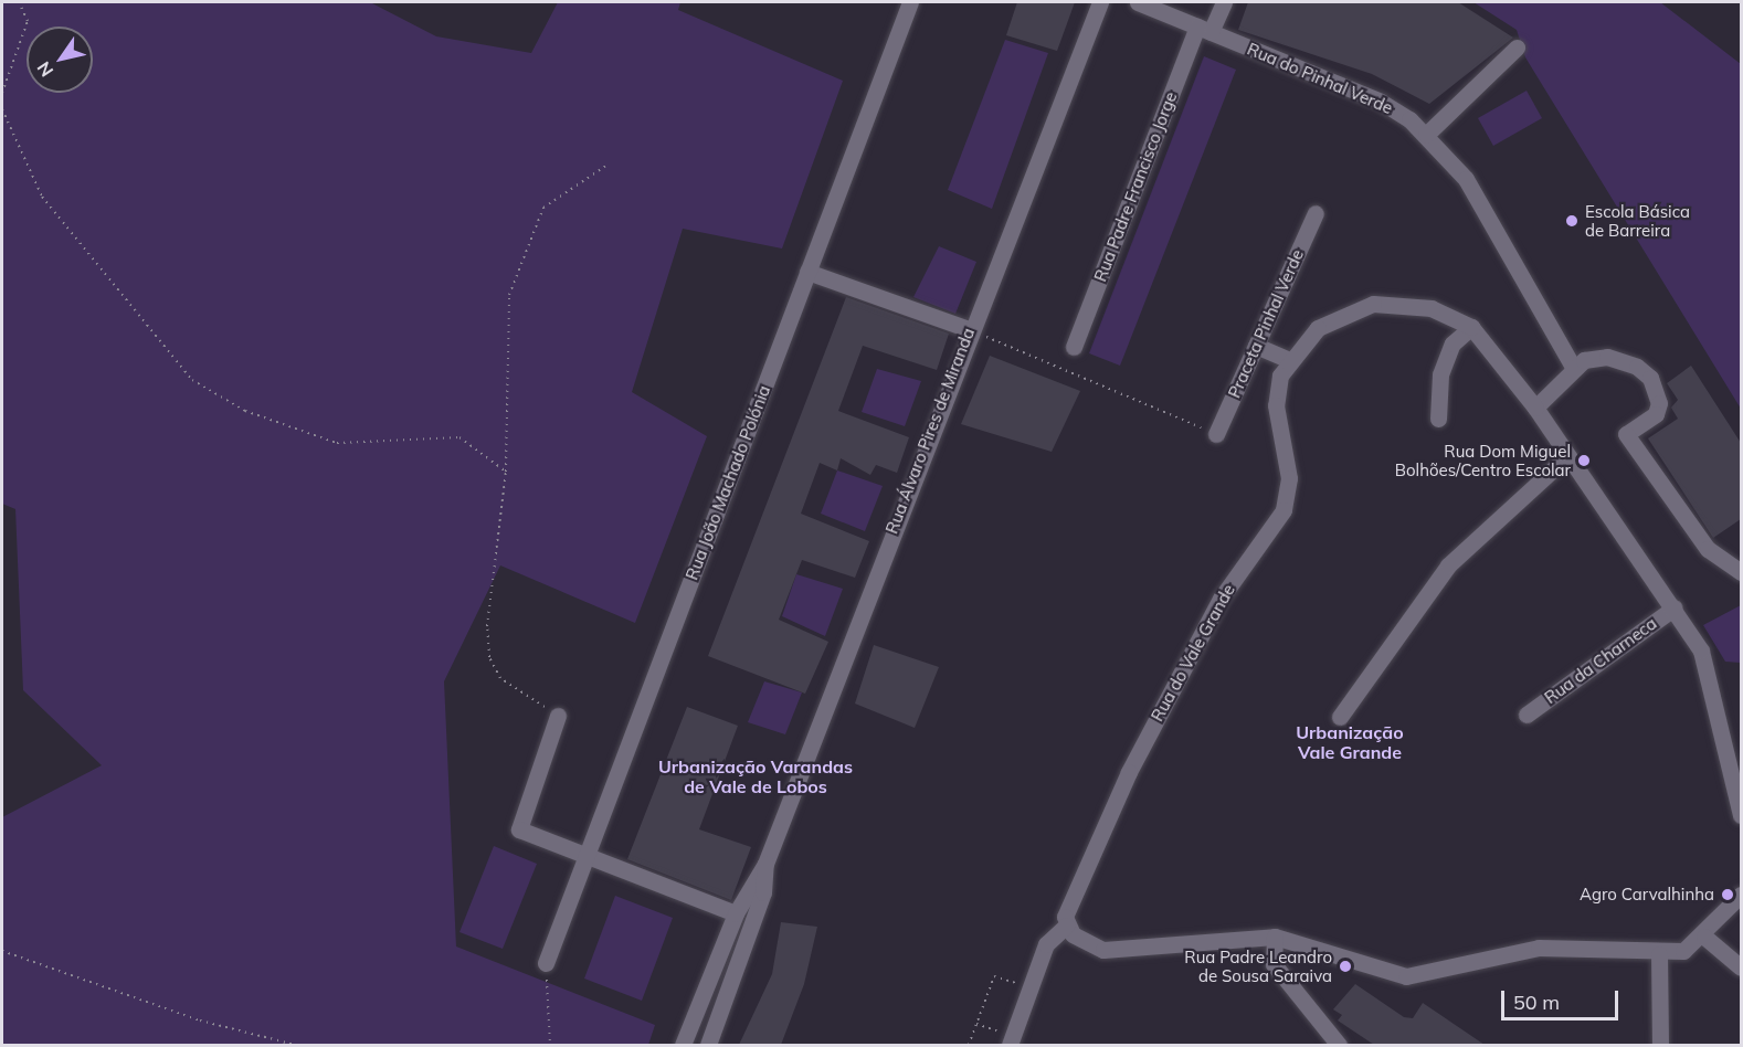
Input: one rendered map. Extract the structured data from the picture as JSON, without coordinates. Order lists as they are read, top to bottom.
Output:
{
  "streets": {
    "street": [
      "Rua do Pinhal Verde",
      "Rua Padre Francisco Jorge",
      "Praceta Pinhal Verde",
      "Rua Álvaro Pires de Miranda",
      "Rua João Machado Polónia",
      "Rua do Vale Grande",
      "Rua da Charneca"
    ]
  },
  "crossings": [
    ["Rua do Pinhal Verde", "Rua Padre Francisco Jorge"],
    ["Rua do Vale Grande", "Rua da Charneca"]
  ],
  "districts": ["Urbanização Vale Grande", "Urbanização Varandas de Vale de Lobos"],
  "places": [
    "Escola Básica de Barreira",
    "Rua Dom Miguel Bolhões/Centro Escolar",
    "Agro Carvalhinha",
    "Rua Padre Leandro de Sousa Saraiva"
  ],
  "scale_bar": "50 m",
  "north": "bottom left"
}
